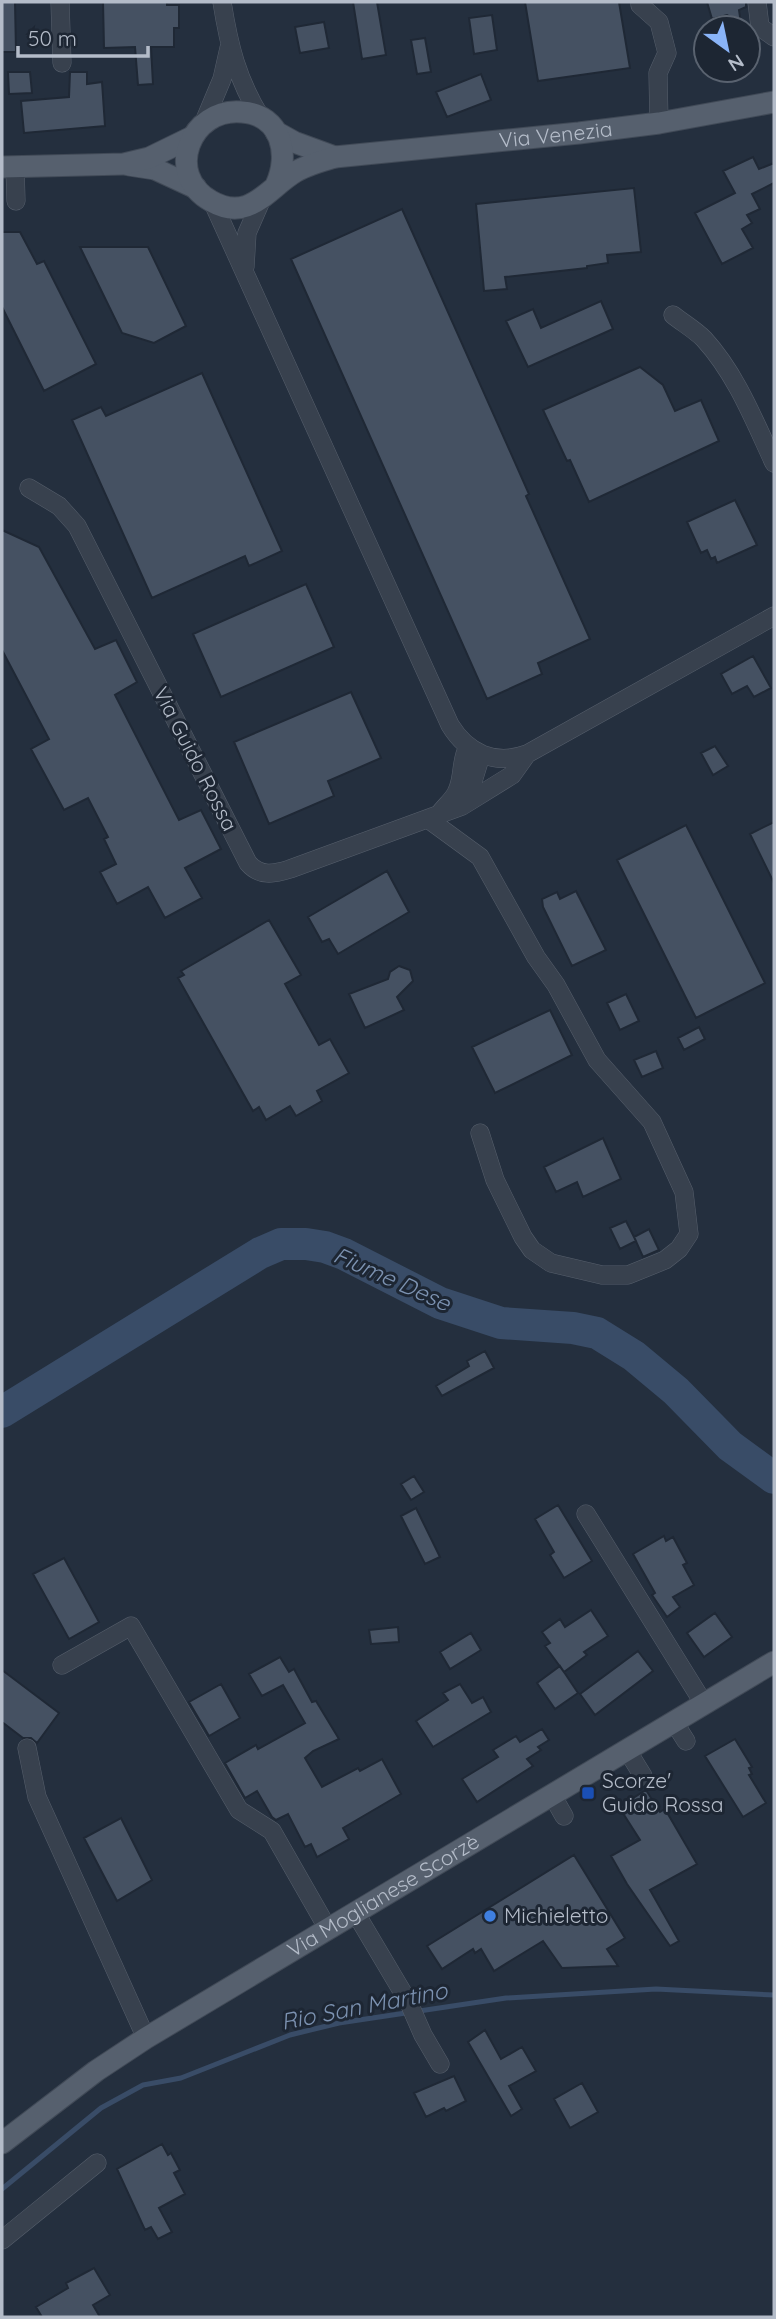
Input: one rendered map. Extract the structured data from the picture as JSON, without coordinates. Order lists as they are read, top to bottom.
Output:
{
  "streets": {
    "main road": ["Via Venezia", "Via Moglianese Scorzè"],
    "street": ["Via Guido Rossa"]
  },
  "water": ["Fiume Dese", "Rio San Martino"],
  "places": {
    "transit": ["Scorze' Guido Rossa"],
    "other": ["Michieletto"]
  },
  "scale_bar": "50 m",
  "north": "bottom right"
}
